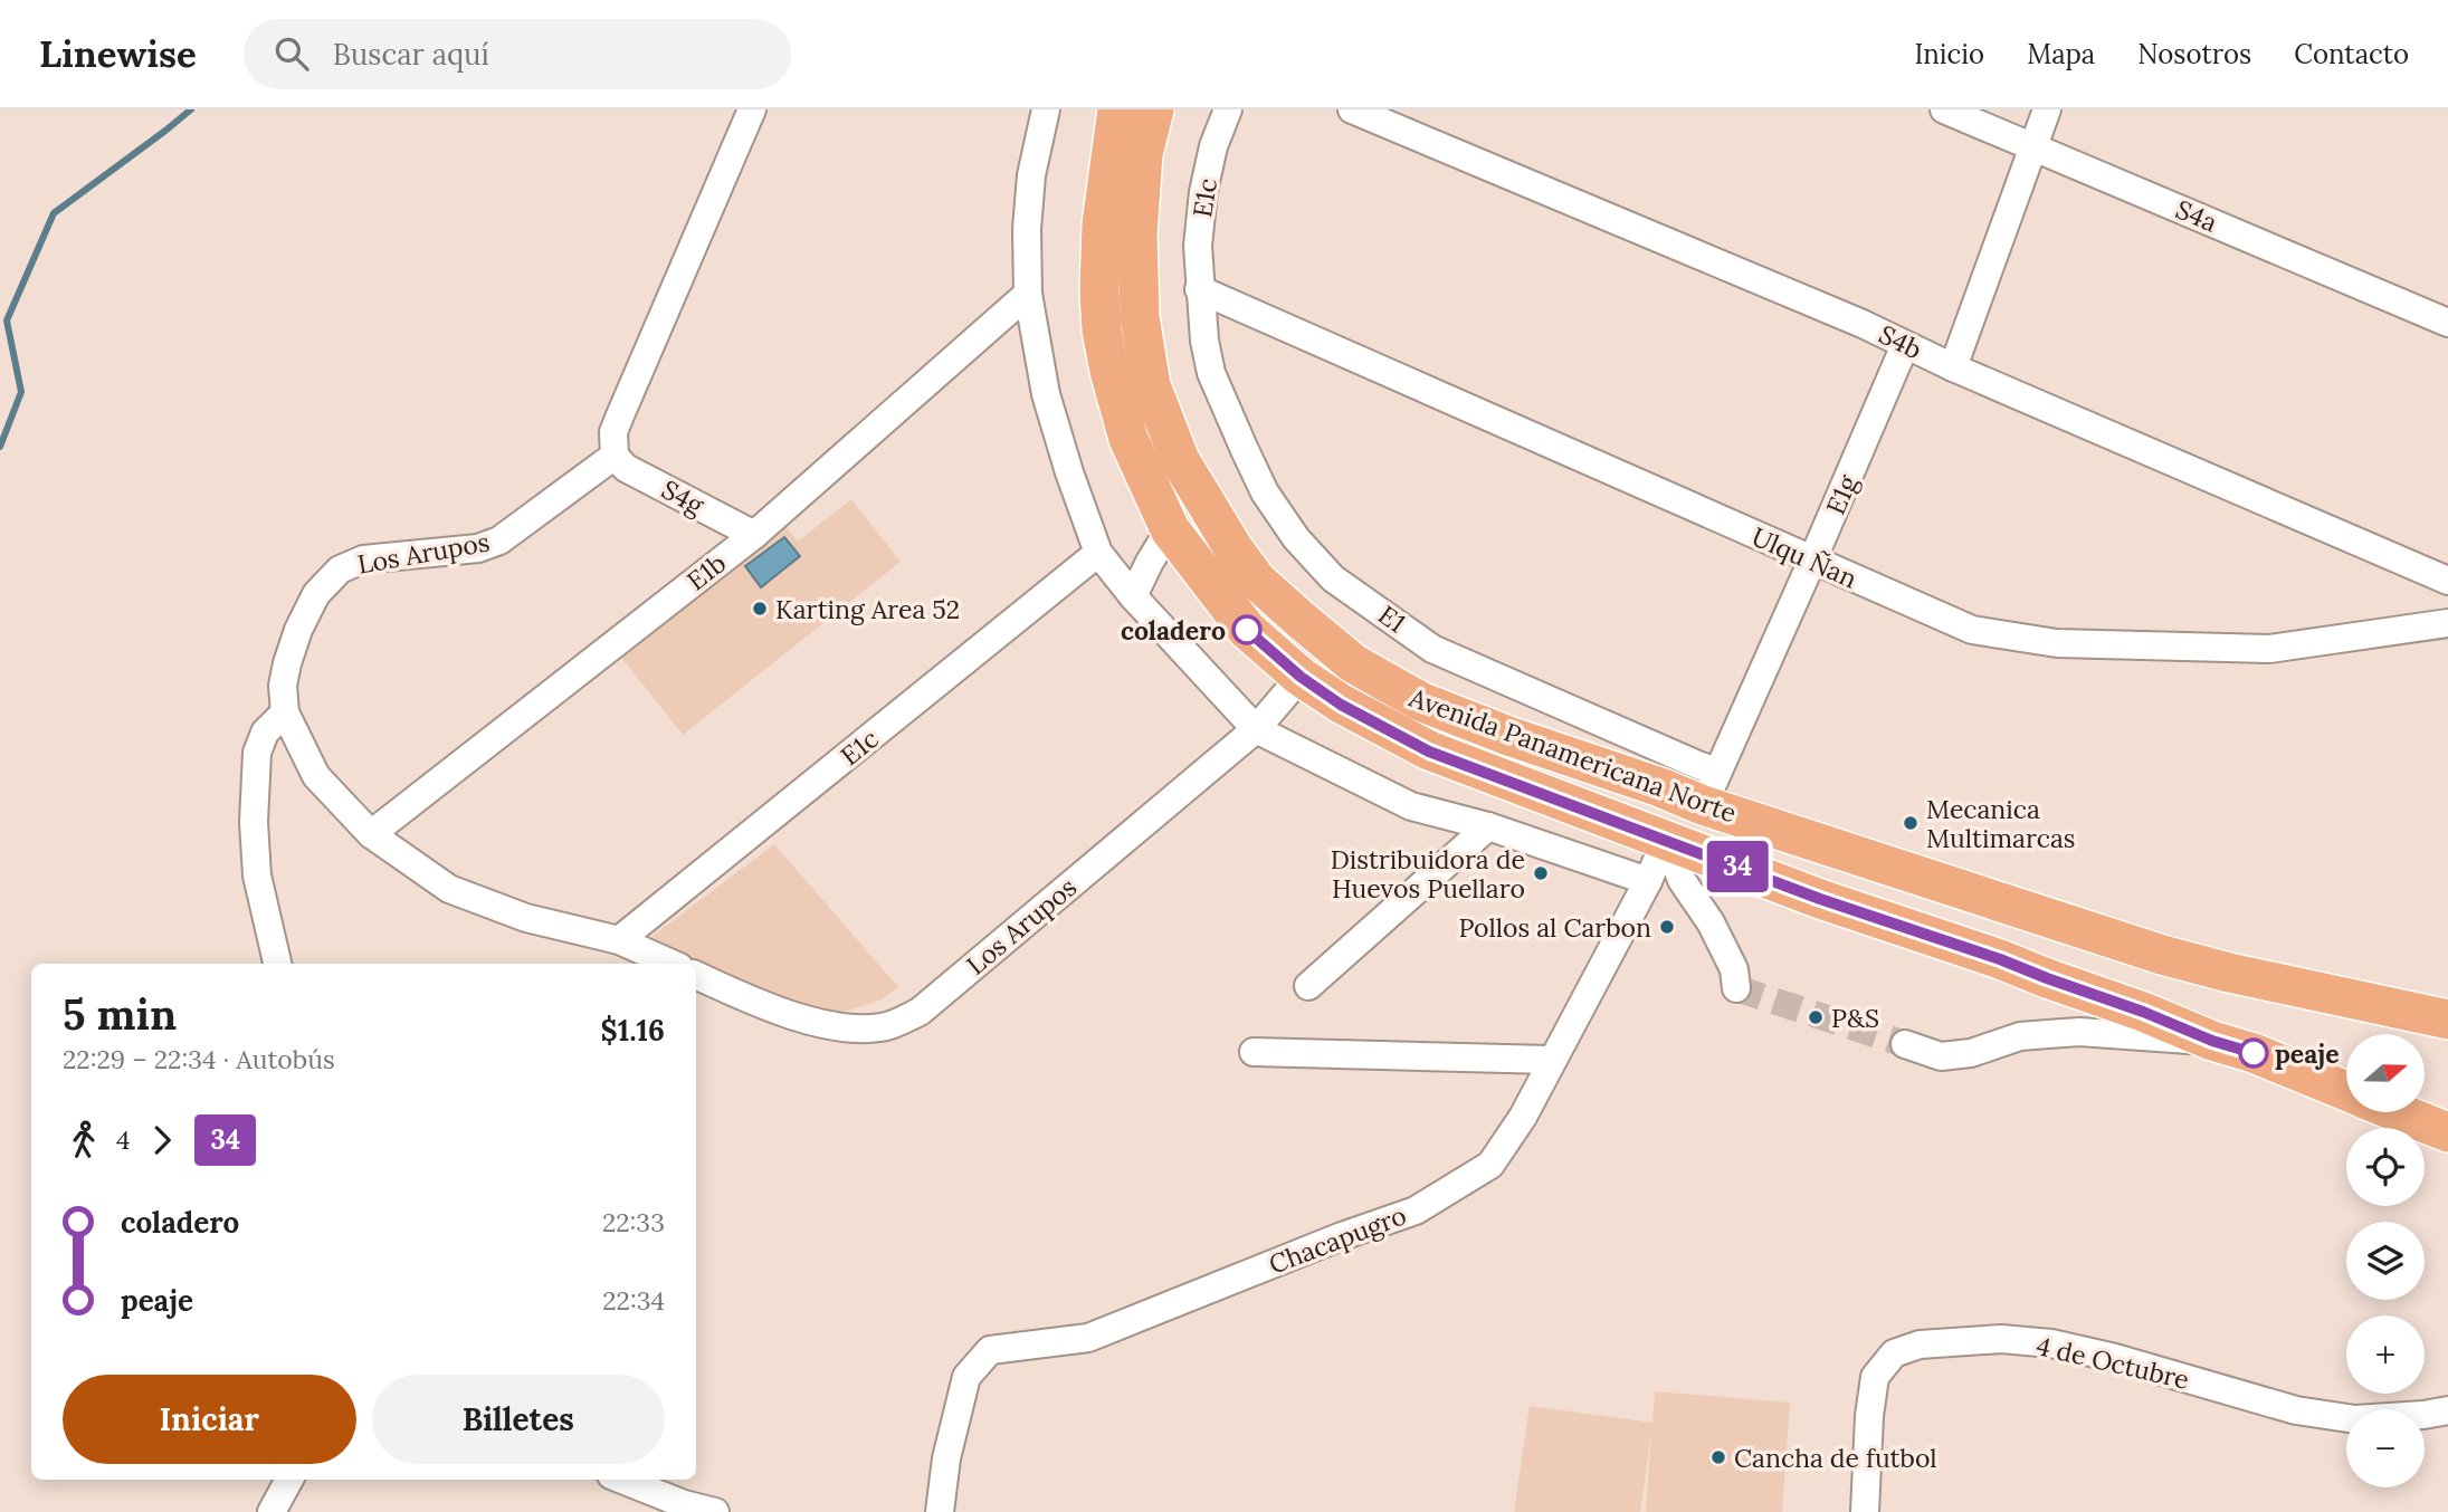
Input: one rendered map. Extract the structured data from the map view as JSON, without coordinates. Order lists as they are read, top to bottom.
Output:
{
  "streets": {
    "highway": ["Avenida Panamericana Norte"],
    "street": [
      "E1c",
      "S4a",
      "S4b",
      "E1g",
      "S4g",
      "Los Arupos",
      "Ulqu Ñan",
      "E1b",
      "E1",
      "Chacapugro",
      "4 de Octubre"
    ]
  },
  "crossings": [
    ["E1c", "Los Arupos"],
    ["E1c", "Ulqu Ñan"],
    ["E1c", "E1"],
    ["S4b", "E1g"],
    ["E1g", "Ulqu Ñan"],
    ["E1g", "E1"],
    ["E1g", "Avenida Panamericana Norte"],
    ["S4g", "Los Arupos"],
    ["S4g", "E1b"],
    ["Los Arupos", "E1b"],
    ["Los Arupos", "Avenida Panamericana Norte"],
    ["Ulqu Ñan", "E1"],
    ["E1", "Avenida Panamericana Norte"],
    ["Avenida Panamericana Norte", "Chacapugro"]
  ],
  "places": [
    "Karting Area 52",
    "coladero",
    "Mecanica Multimarcas",
    "Distribuidora de Huevos Puellaro",
    "Pollos al Carbon",
    "P&S",
    "peaje",
    "Cancha de futbol"
  ],
  "lines": ["bus line 34"],
  "north": "right",
  "page": {
    "header": "Linewise",
    "search": "Buscar aquí",
    "nav": [
      "Inicio",
      "Mapa",
      "Nosotros",
      "Contacto"
    ],
    "on_map": "34",
    "heading": ["5 min", "22:29 – 22:34 · Autobús", "$1.16"],
    "map_buttons": ["+", "−"],
    "legs": ["4", "34"],
    "list": [
      {
        "name": "coladero",
        "value": "22:33"
      },
      {
        "name": "peaje",
        "value": "22:34"
      }
    ],
    "buttons": ["Iniciar", "Billetes"]
  }
}
